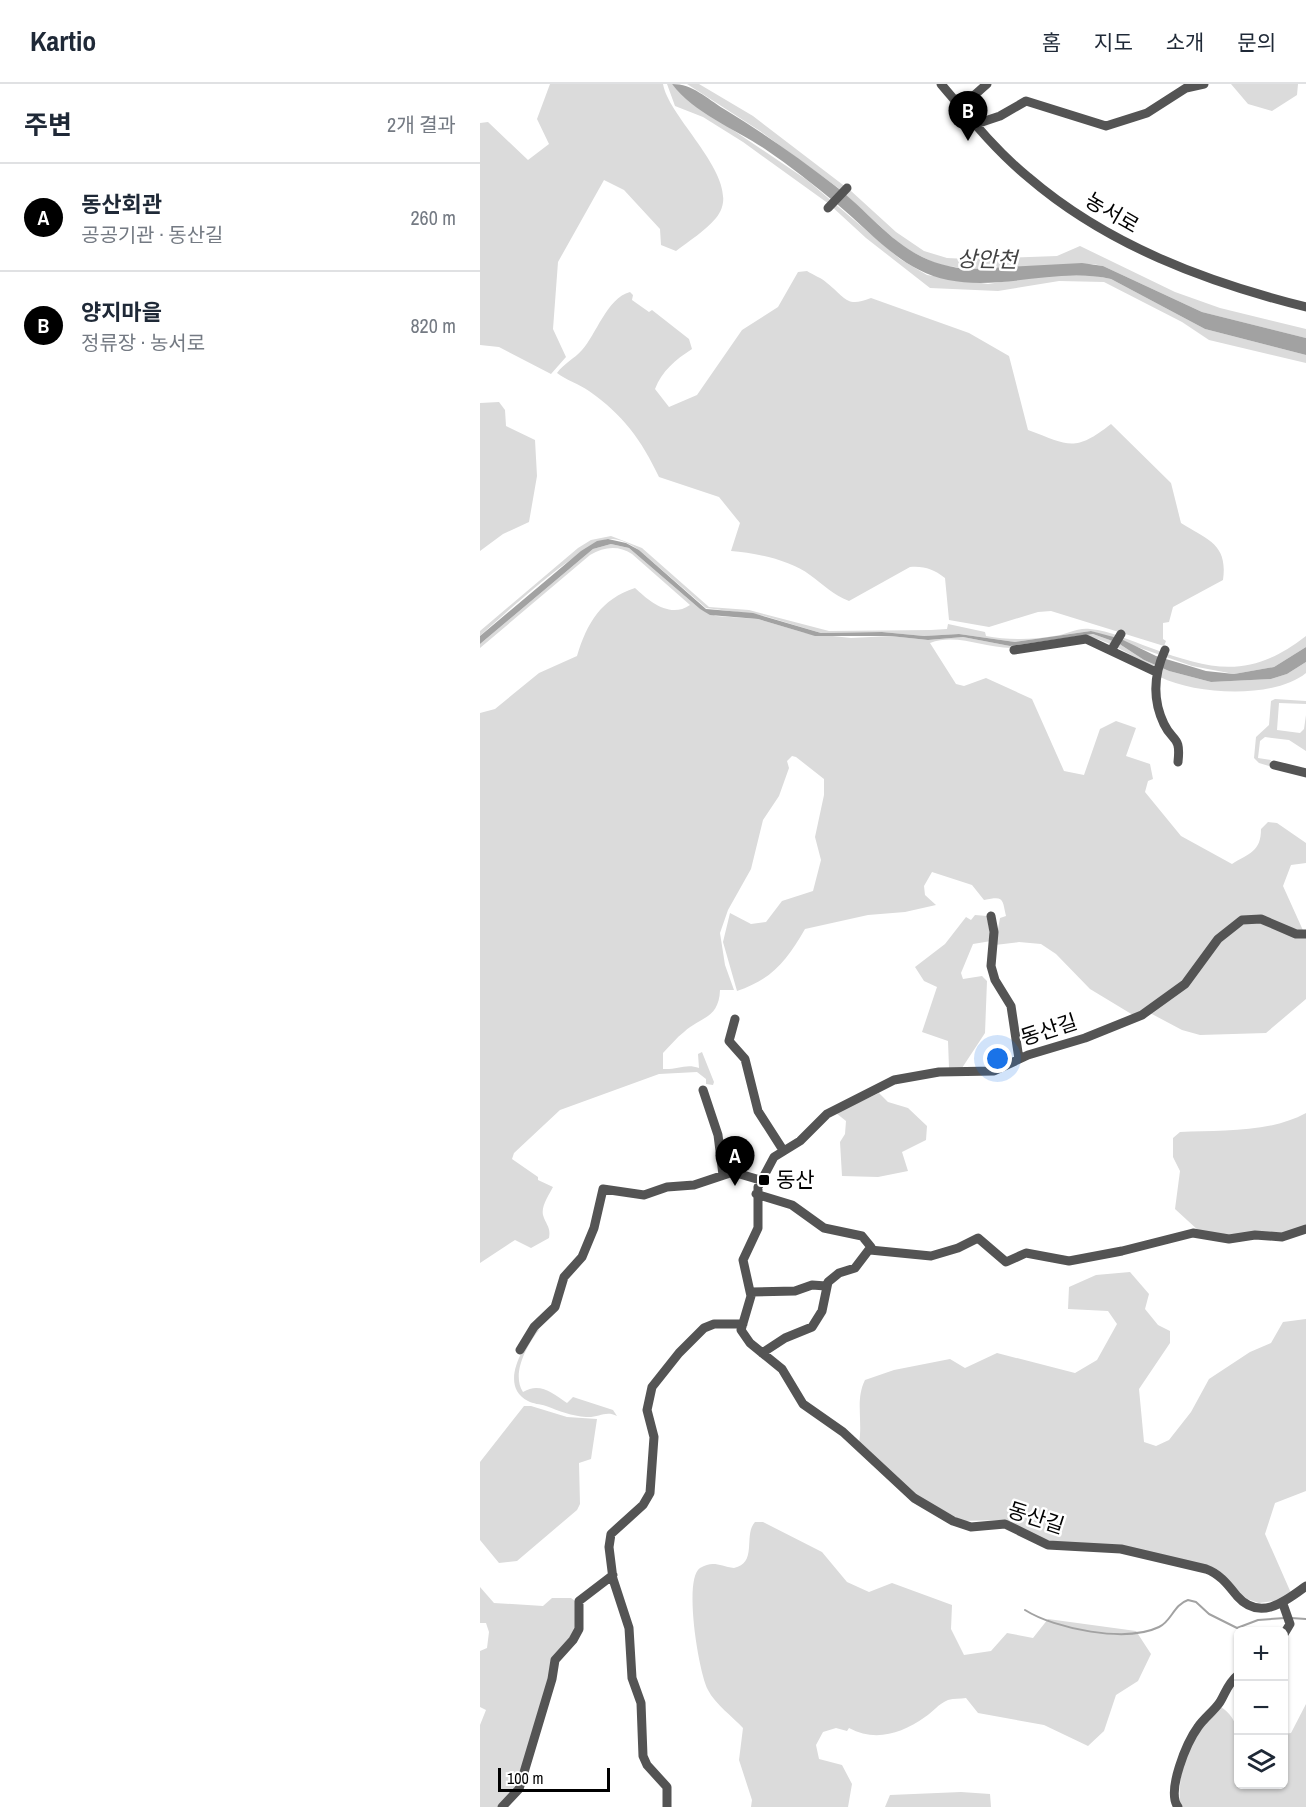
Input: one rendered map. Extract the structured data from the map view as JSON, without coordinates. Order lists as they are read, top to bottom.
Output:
{
  "streets": {
    "street": ["농서로", "동산길"]
  },
  "water": ["상안천"],
  "places": {
    "transit": ["동산"]
  },
  "scale_bar": "100 m",
  "page": {
    "header": "Kartio",
    "nav": [
      "홈",
      "지도",
      "소개",
      "문의"
    ],
    "heading": ["주변", "2개 결과"],
    "pins": ["B", "A"],
    "list": [
      {
        "mark": "A",
        "name": "동산회관",
        "note": "공공기관 · 동산길",
        "value": "260 m"
      },
      {
        "mark": "B",
        "name": "양지마을",
        "note": "정류장 · 농서로",
        "value": "820 m"
      }
    ],
    "map_buttons": ["+", "−"],
    "scale": "100 m"
  }
}
